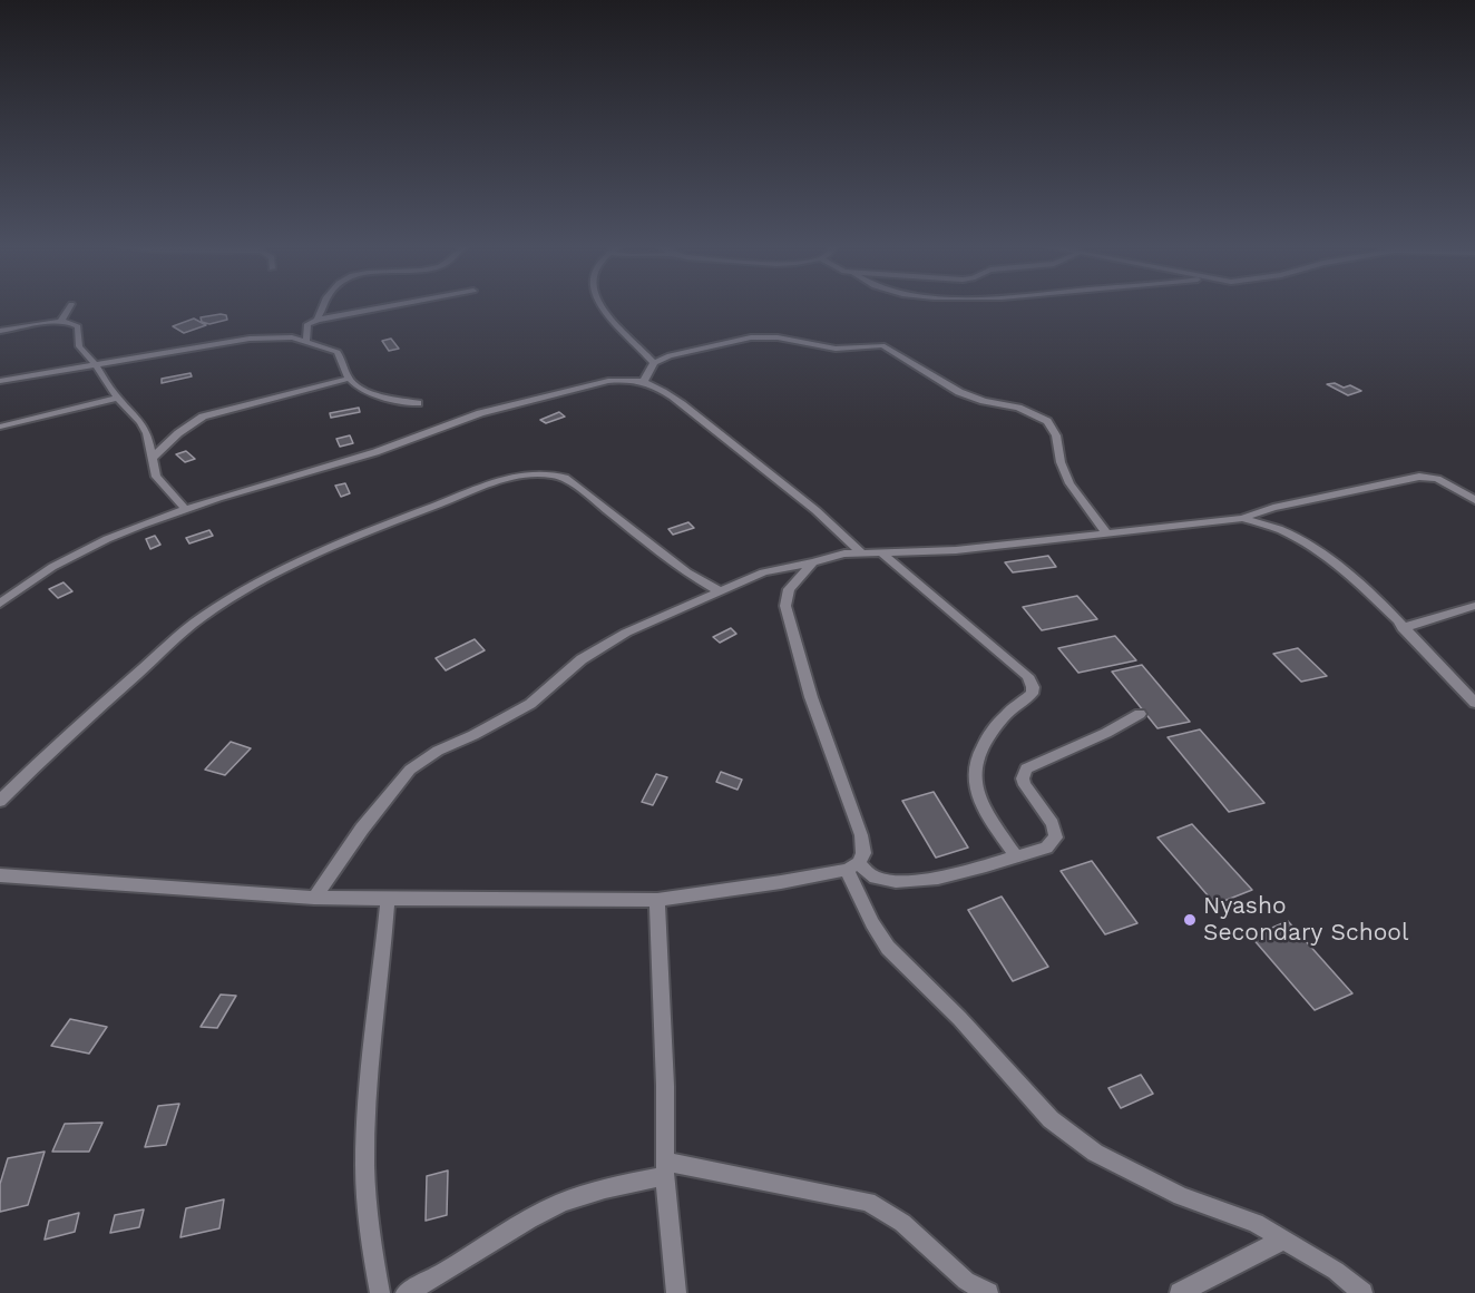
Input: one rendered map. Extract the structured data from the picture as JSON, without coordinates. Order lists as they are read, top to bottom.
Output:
{
  "places": ["Nyasho Secondary School"]
}
